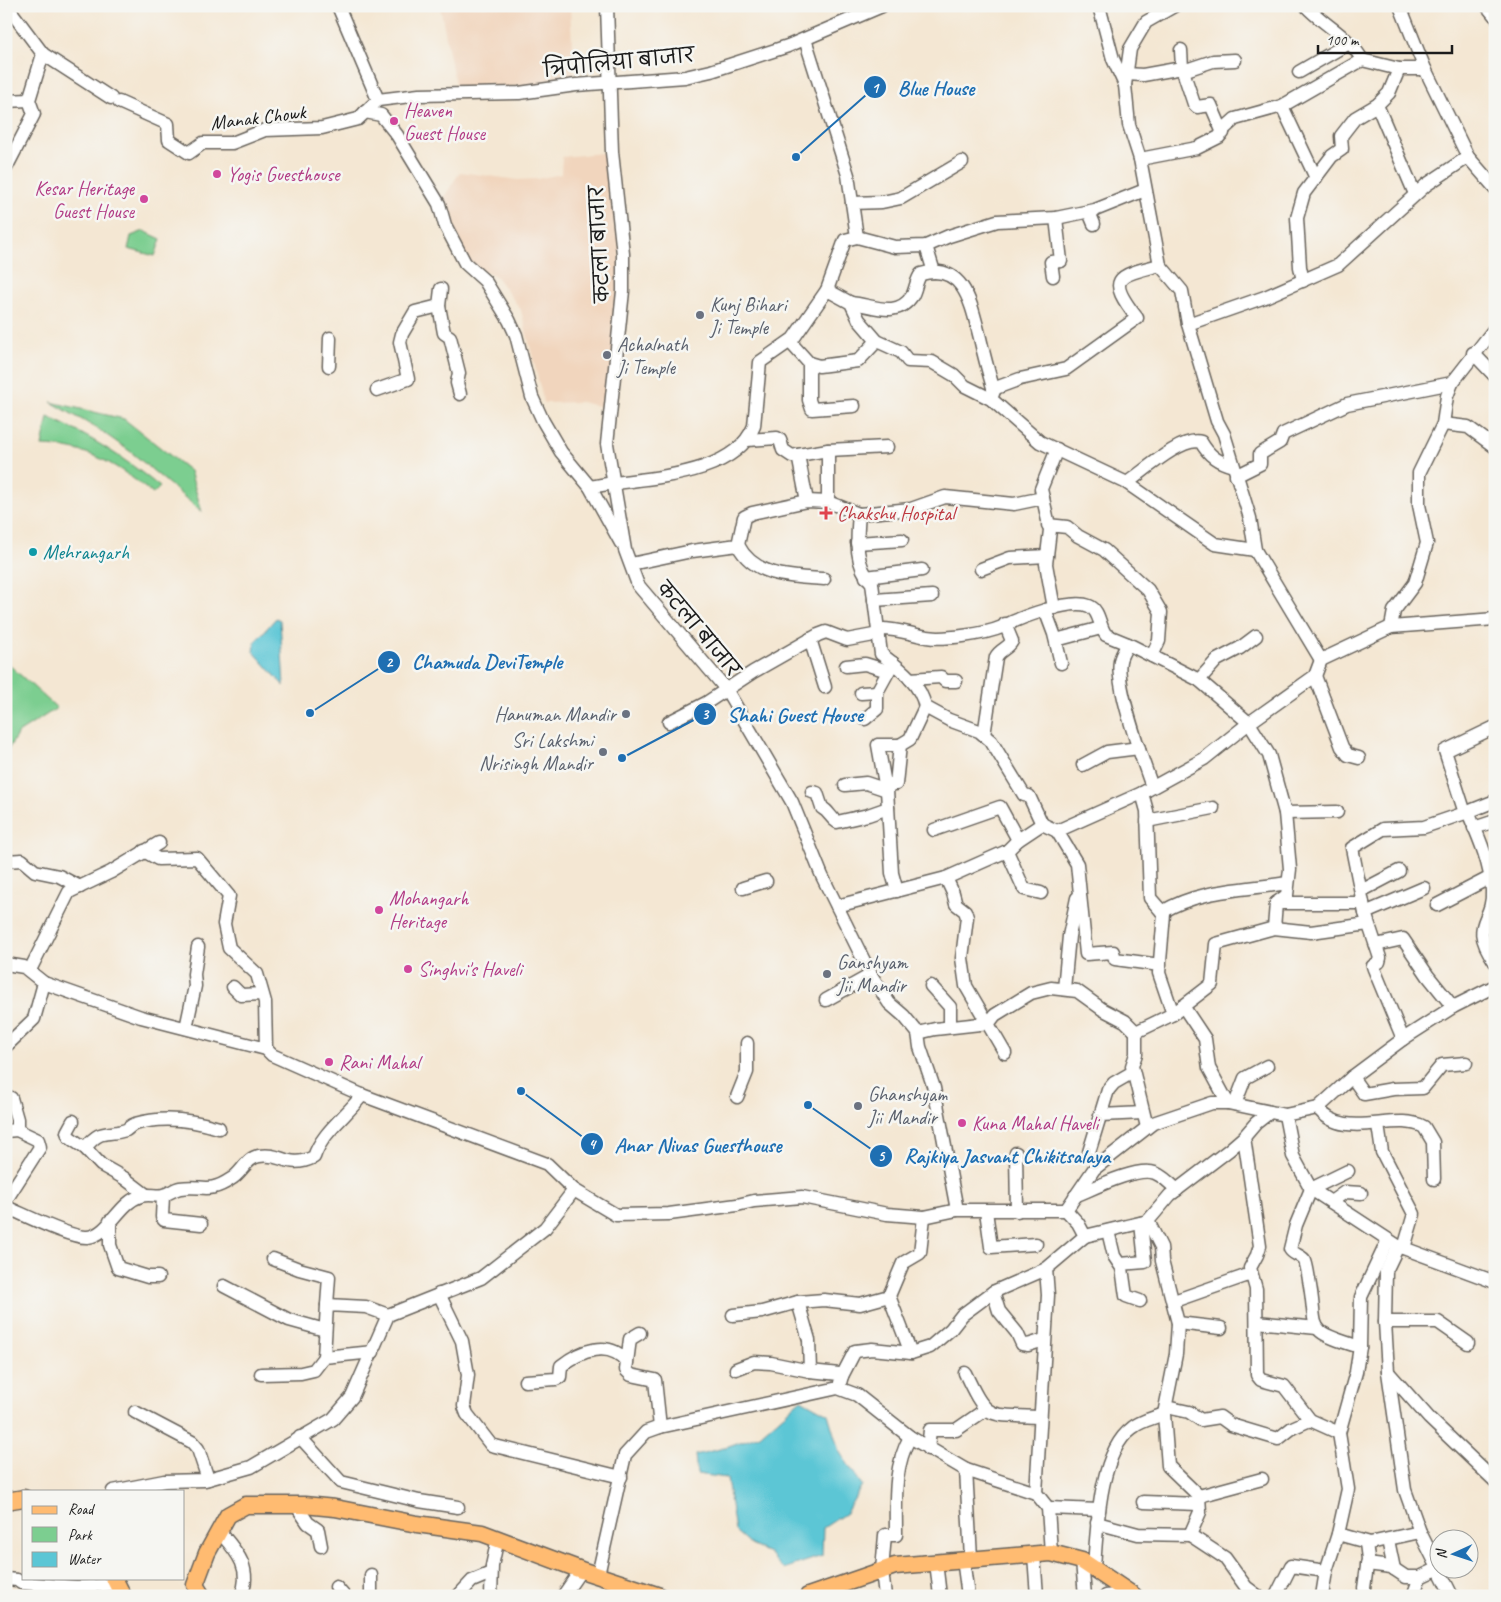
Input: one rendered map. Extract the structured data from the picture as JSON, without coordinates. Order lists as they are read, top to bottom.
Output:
{
  "streets": {
    "street": ["त्रिपोलिया बाजार", "Manak Chowk", "कटला बाजार"]
  },
  "crossings": [
    ["त्रिपोलिया बाजार", "कटला बाजार"]
  ],
  "places": {
    "other": [
      "Heaven Guest House",
      "Blue House",
      "Yogis Guesthouse",
      "Kesar Heritage Guest House",
      "Kunj Bihari Ji Temple",
      "Achalnath Ji Temple",
      "Mehrangarh",
      "Chamuda DeviTemple",
      "Hanuman Mandir",
      "Sri Lakshmi Nrisingh Mandir",
      "Shahi Guest House",
      "Mohangarh Heritage",
      "Singhvi's Haveli",
      "Ganshyam Jii Mandir",
      "Rani Mahal",
      "Anar Nivas Guesthouse",
      "Rajkiya Jasvant Chikitsalaya",
      "Ghanshyam Jii Mandir",
      "Kuna Mahal Haveli"
    ],
    "health": ["Chakshu Hospital"]
  },
  "legend": ["Road", "Park", "Water"],
  "scale_bar": "100 m",
  "north": "left"
}
